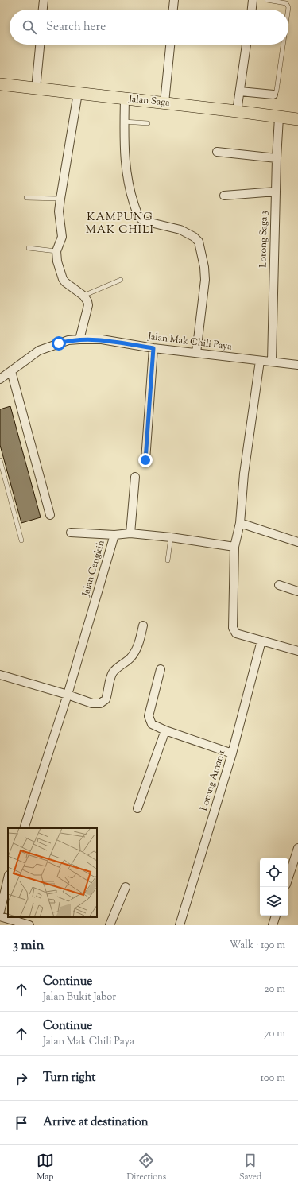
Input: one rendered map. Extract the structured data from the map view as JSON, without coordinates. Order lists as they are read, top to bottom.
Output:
{
  "streets": {
    "main road": ["Jalan Saga"],
    "street": [
      "Lorong Saga 3",
      "Jalan Mak Chili Paya",
      "Jalan Cengkih",
      "Lorong Aman 1"
    ]
  },
  "crossings": [
    ["Jalan Saga", "Lorong Saga 3"],
    ["Lorong Saga 3", "Jalan Mak Chili Paya"]
  ],
  "districts": ["KAMPUNG MAK CHILI"],
  "page": {
    "search": "Search here",
    "heading": ["3 min", "Walk · 190 m"],
    "list": [
      ["Continue", "Jalan Bukit Jabor", "20 m"],
      ["Continue", "Jalan Mak Chili Paya", "70 m"],
      ["Turn right", "100 m"],
      "Arrive at destination"
    ],
    "nav": ["Map", "Directions", "Saved"]
  }
}
